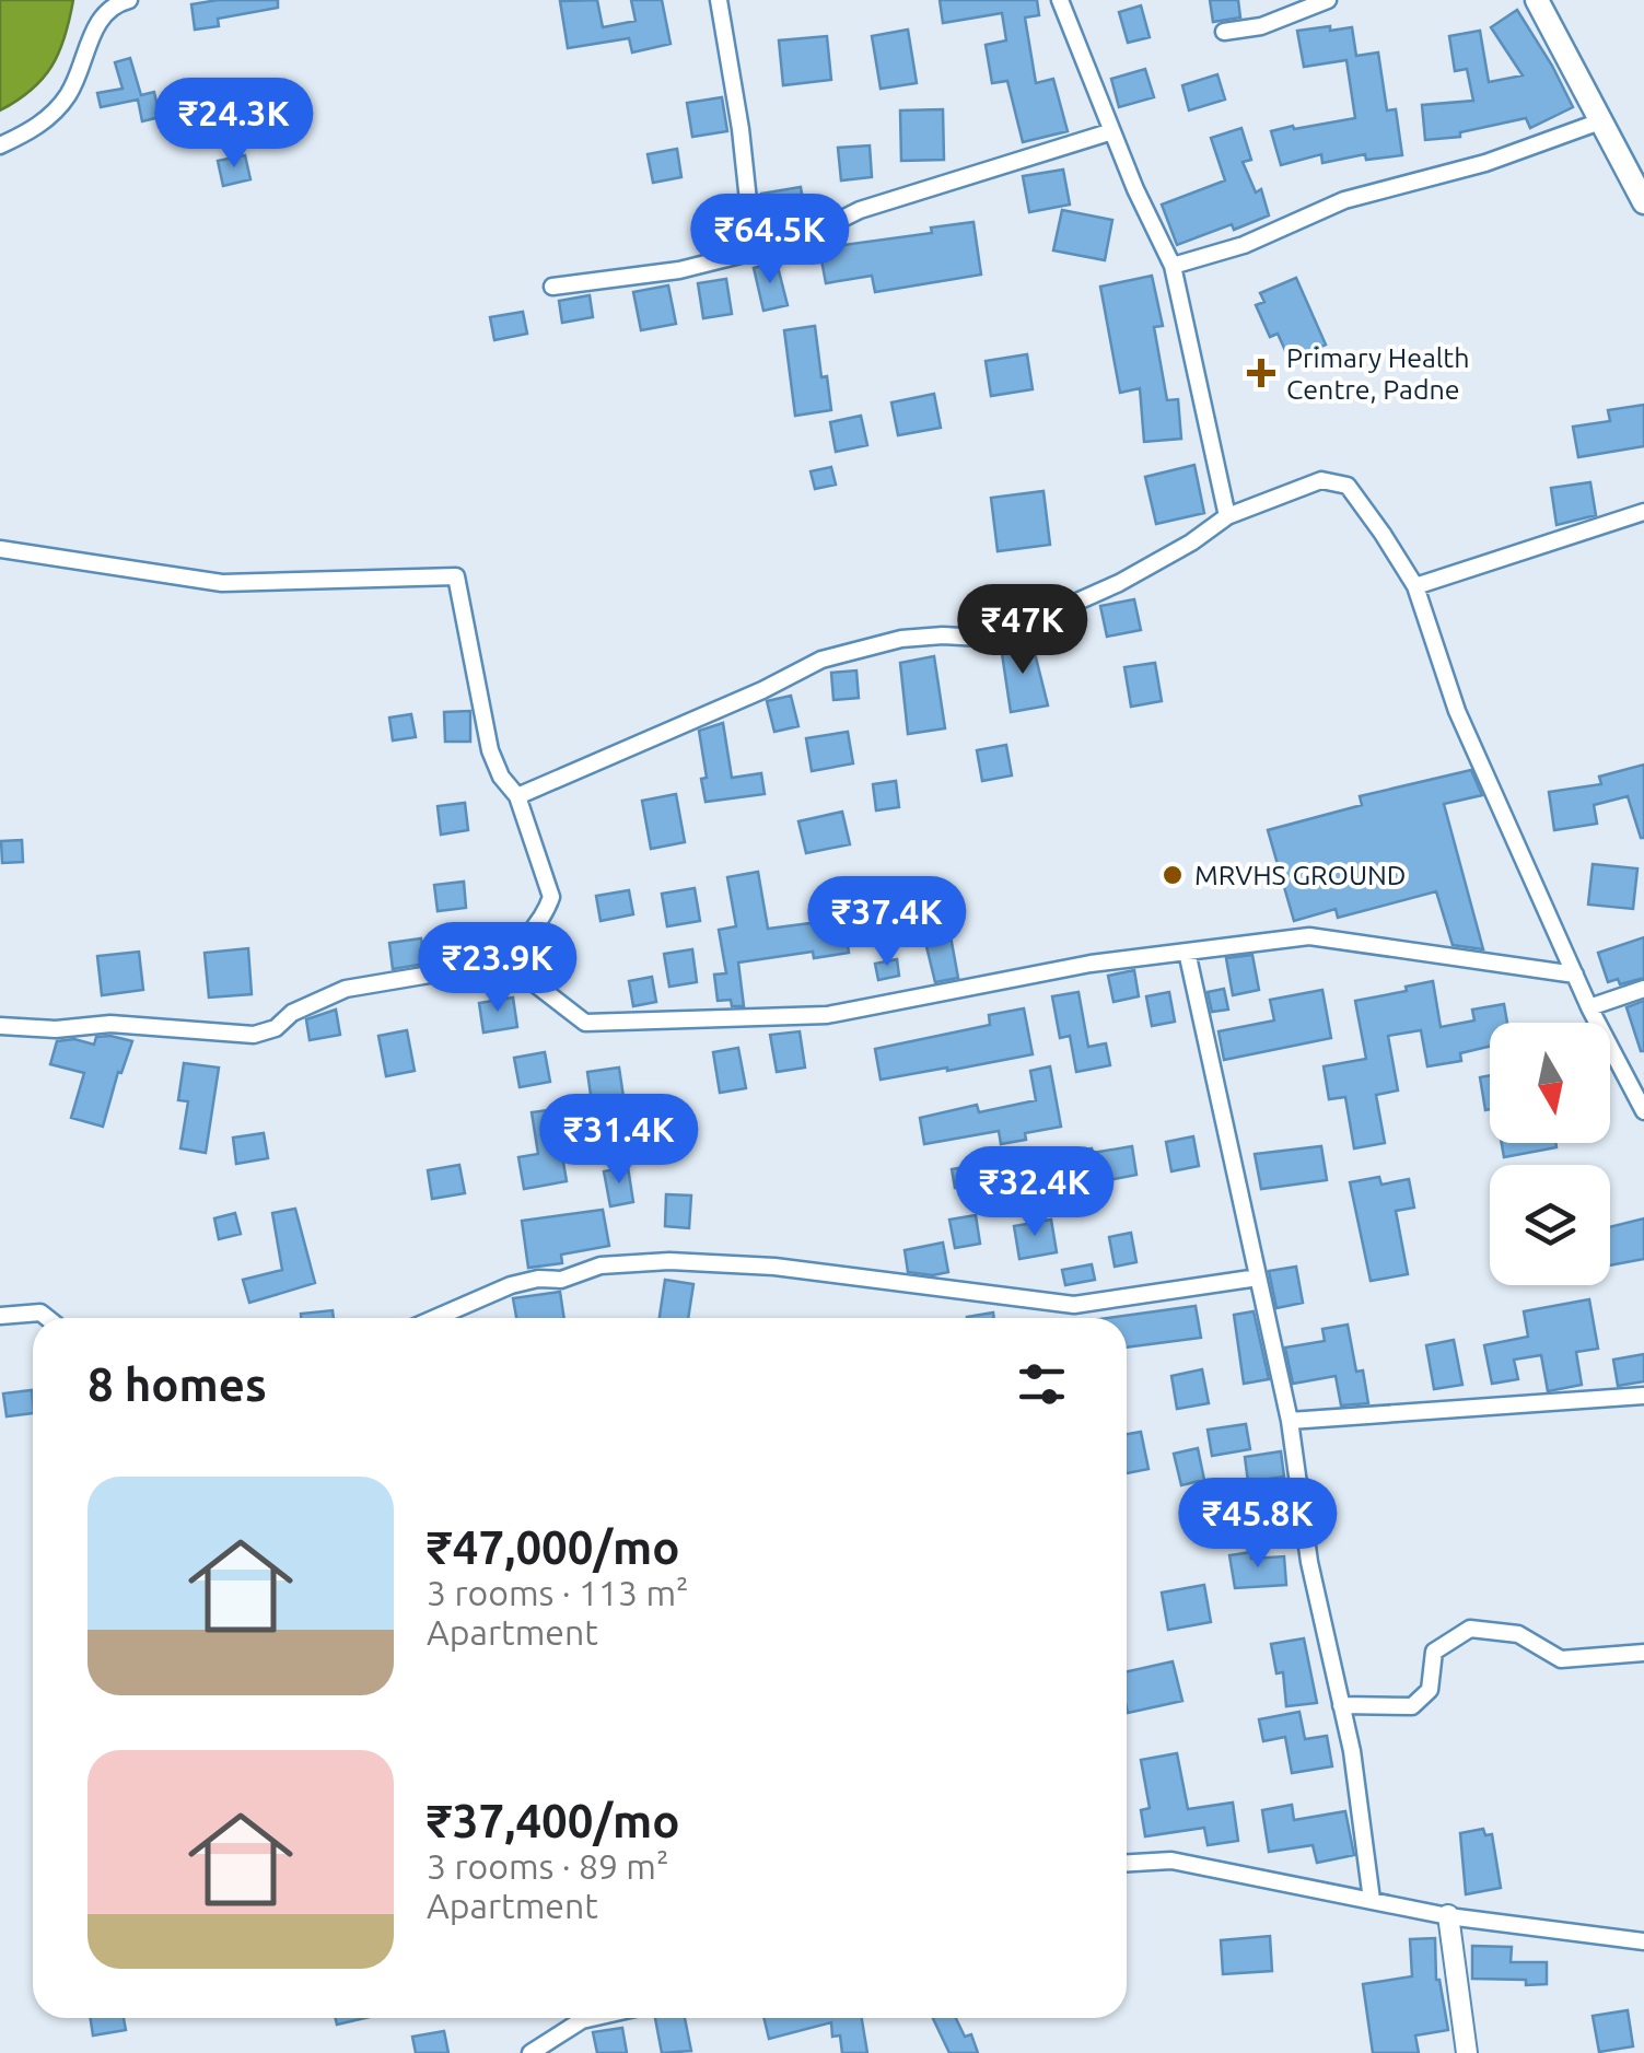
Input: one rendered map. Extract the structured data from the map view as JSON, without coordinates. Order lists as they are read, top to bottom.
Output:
{
  "places": {
    "health": ["Primary Health Centre, Padne"],
    "other": ["MRVHS GROUND"]
  },
  "north": "bottom",
  "page": {
    "price": [
      "₹24.3K",
      "₹64.5K",
      "₹47K",
      "₹37.4K",
      "₹23.9K",
      "₹31.4K",
      "₹32.4K",
      "₹45.8K"
    ],
    "heading": "8 homes",
    "list": [
      {
        "name": "₹47,000/mo",
        "note": "3 rooms · 113 m² · Apartment"
      },
      {
        "name": "₹37,400/mo",
        "note": "3 rooms · 89 m² · Apartment"
      }
    ]
  }
}
